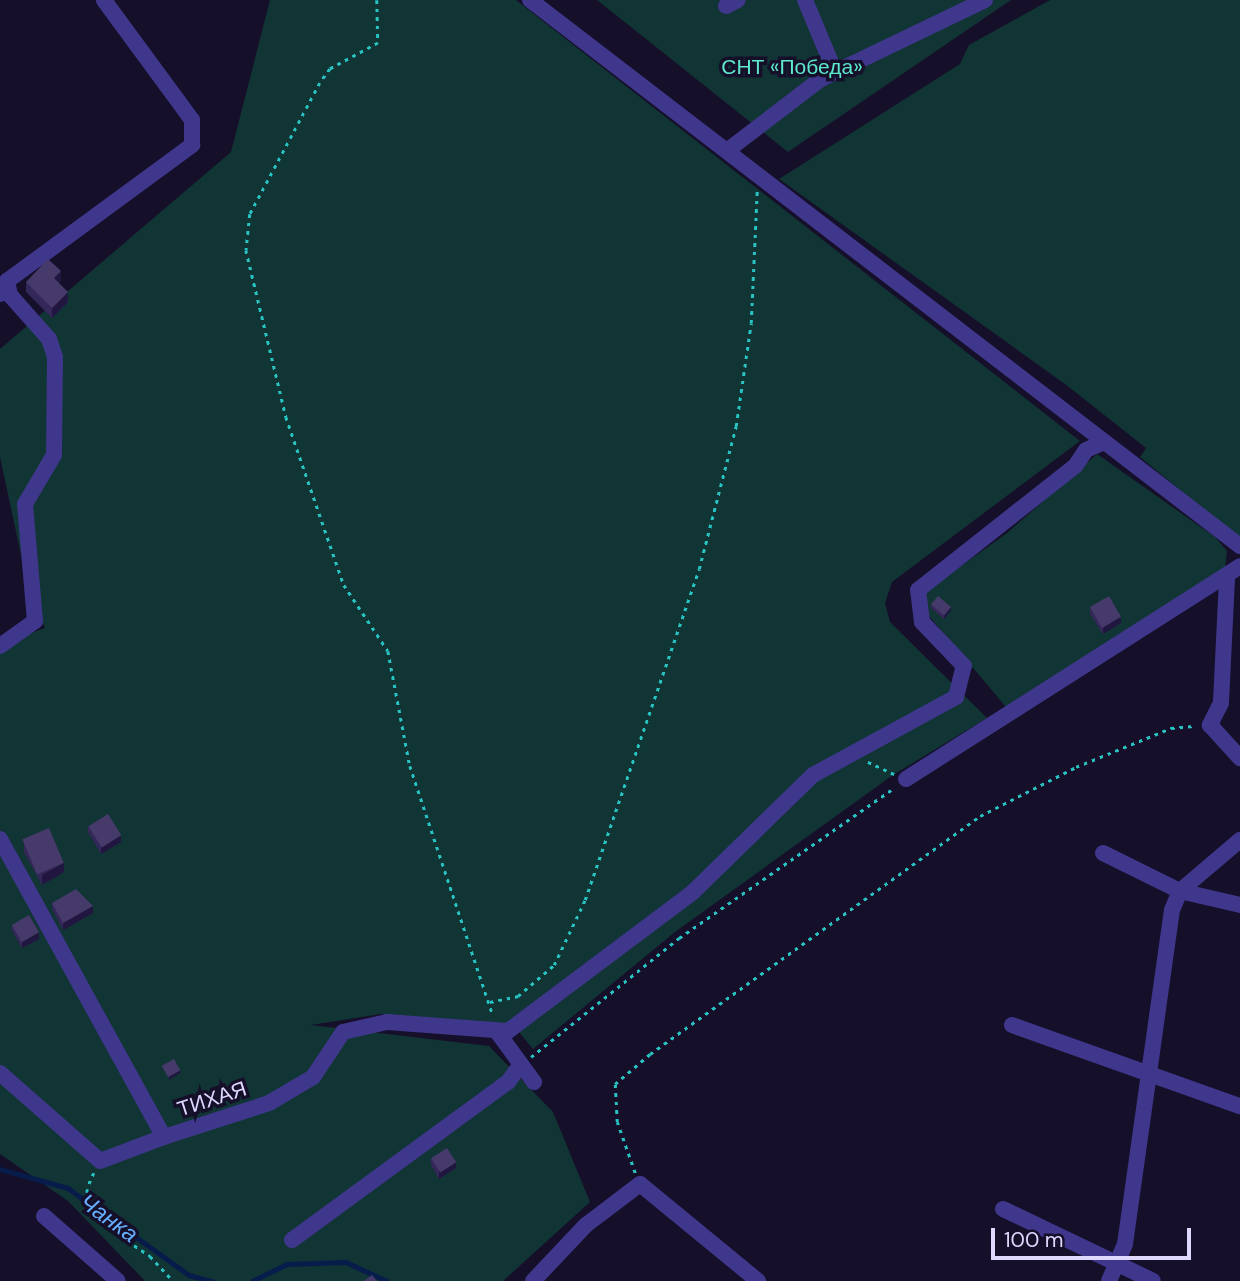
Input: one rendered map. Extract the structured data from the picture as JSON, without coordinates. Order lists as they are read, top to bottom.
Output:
{
  "streets": {
    "street": ["ТИХАЯ"]
  },
  "water": ["Чанка"],
  "parks": ["СНТ «Победа»"],
  "scale_bar": "100 m"
}
